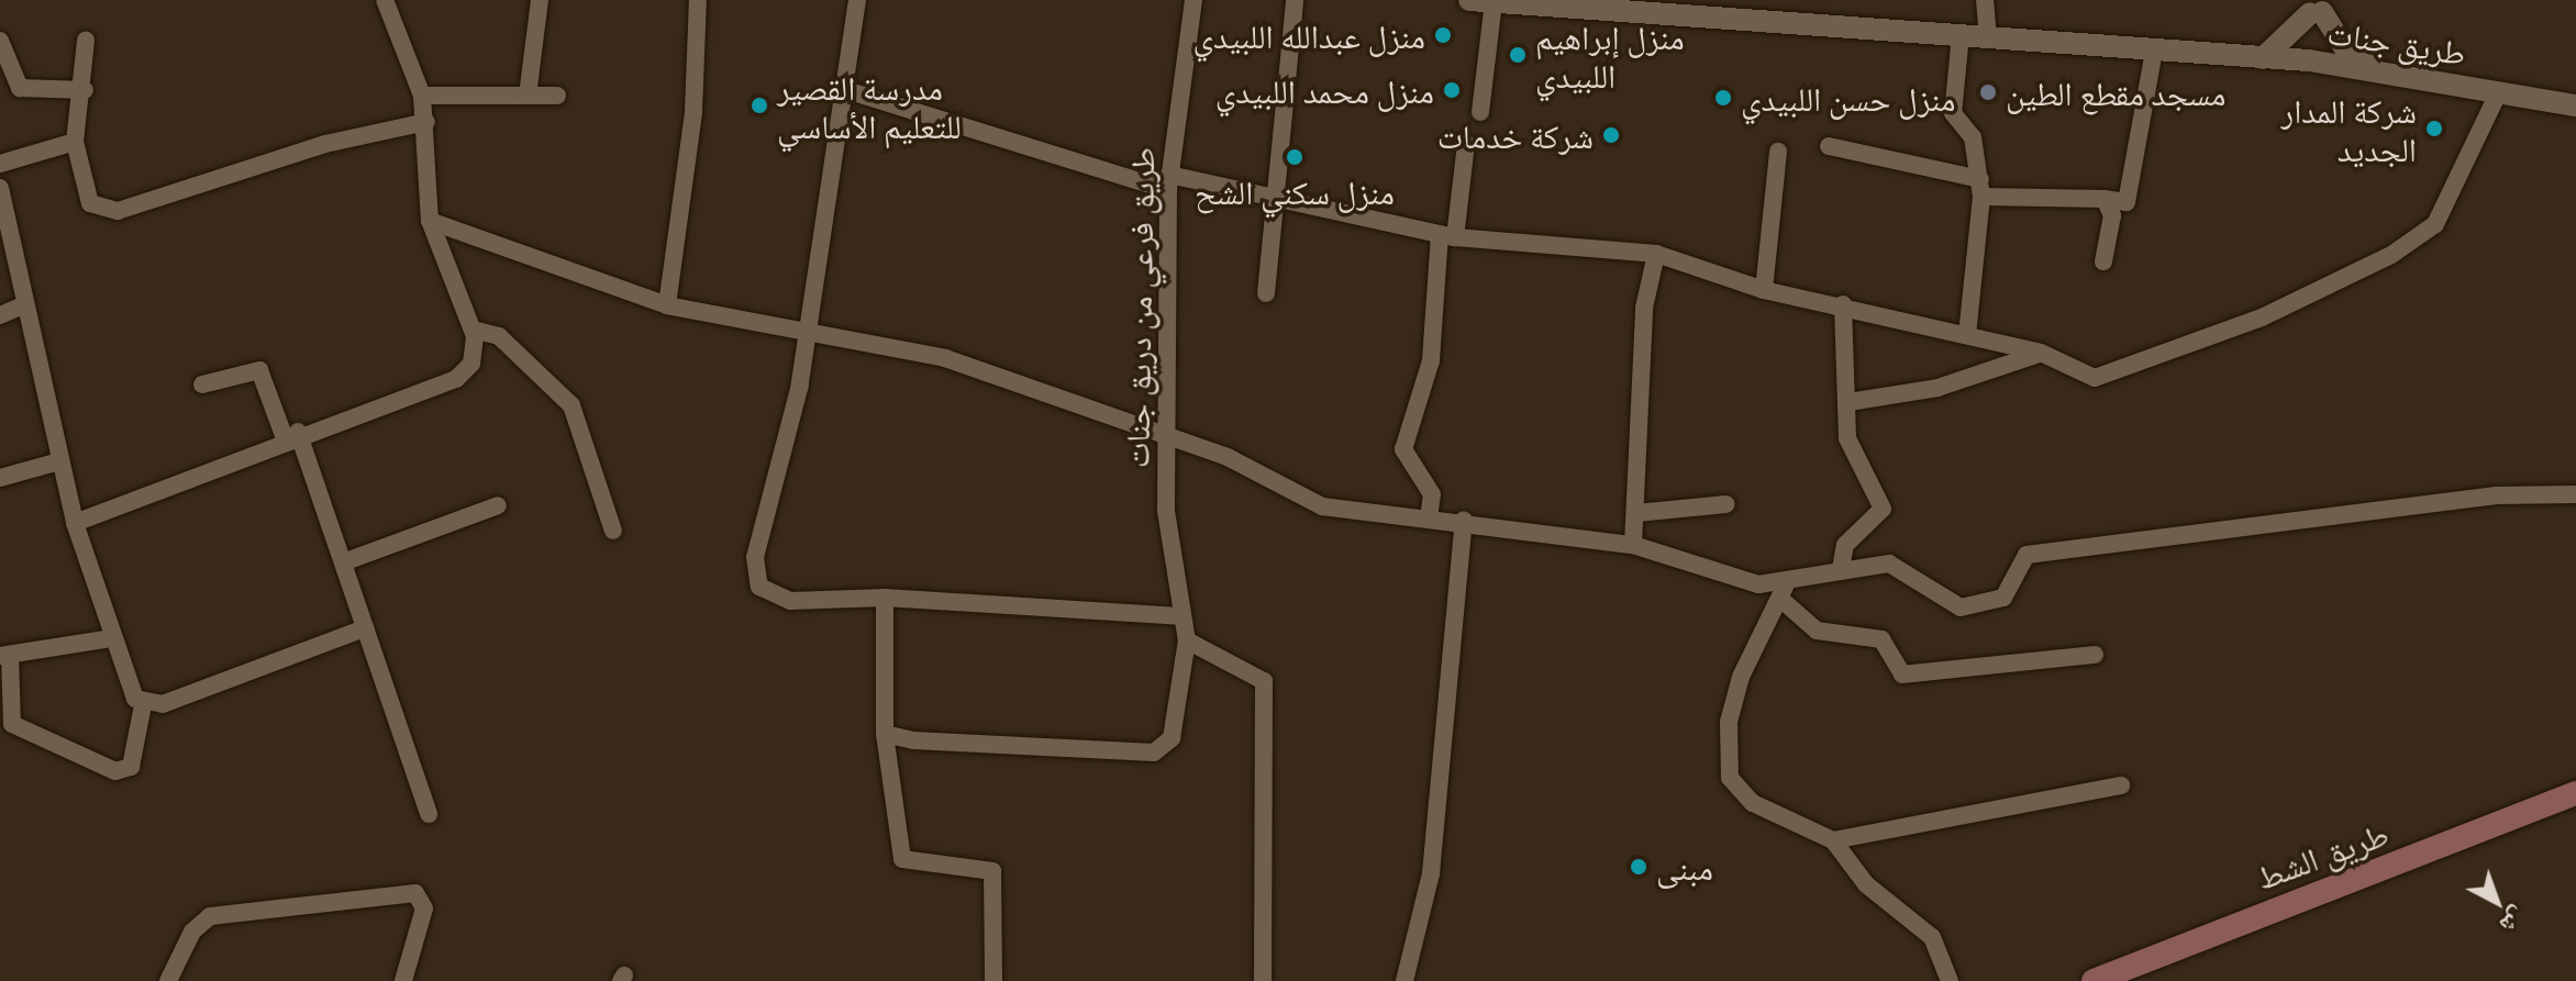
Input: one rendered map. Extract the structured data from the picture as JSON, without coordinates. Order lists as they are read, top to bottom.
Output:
{
  "streets": {
    "main road": ["طريق الشط"],
    "street": ["طريق جنات", "طريق فرعي من دريق جنات"]
  },
  "places": [
    "منزل عبدالله اللبيدي",
    "منزل إبراهيم اللبيدي",
    "منزل محمد اللبيدي",
    "مسجد مقطع الطين",
    "منزل حسن اللبيدي",
    "مدرسة القصير للتعليم الأساسي",
    "شركة المدار الجديد",
    "شركة خدمات",
    "منزل سكني الشح",
    "مبنى"
  ],
  "north": "bottom right"
}
